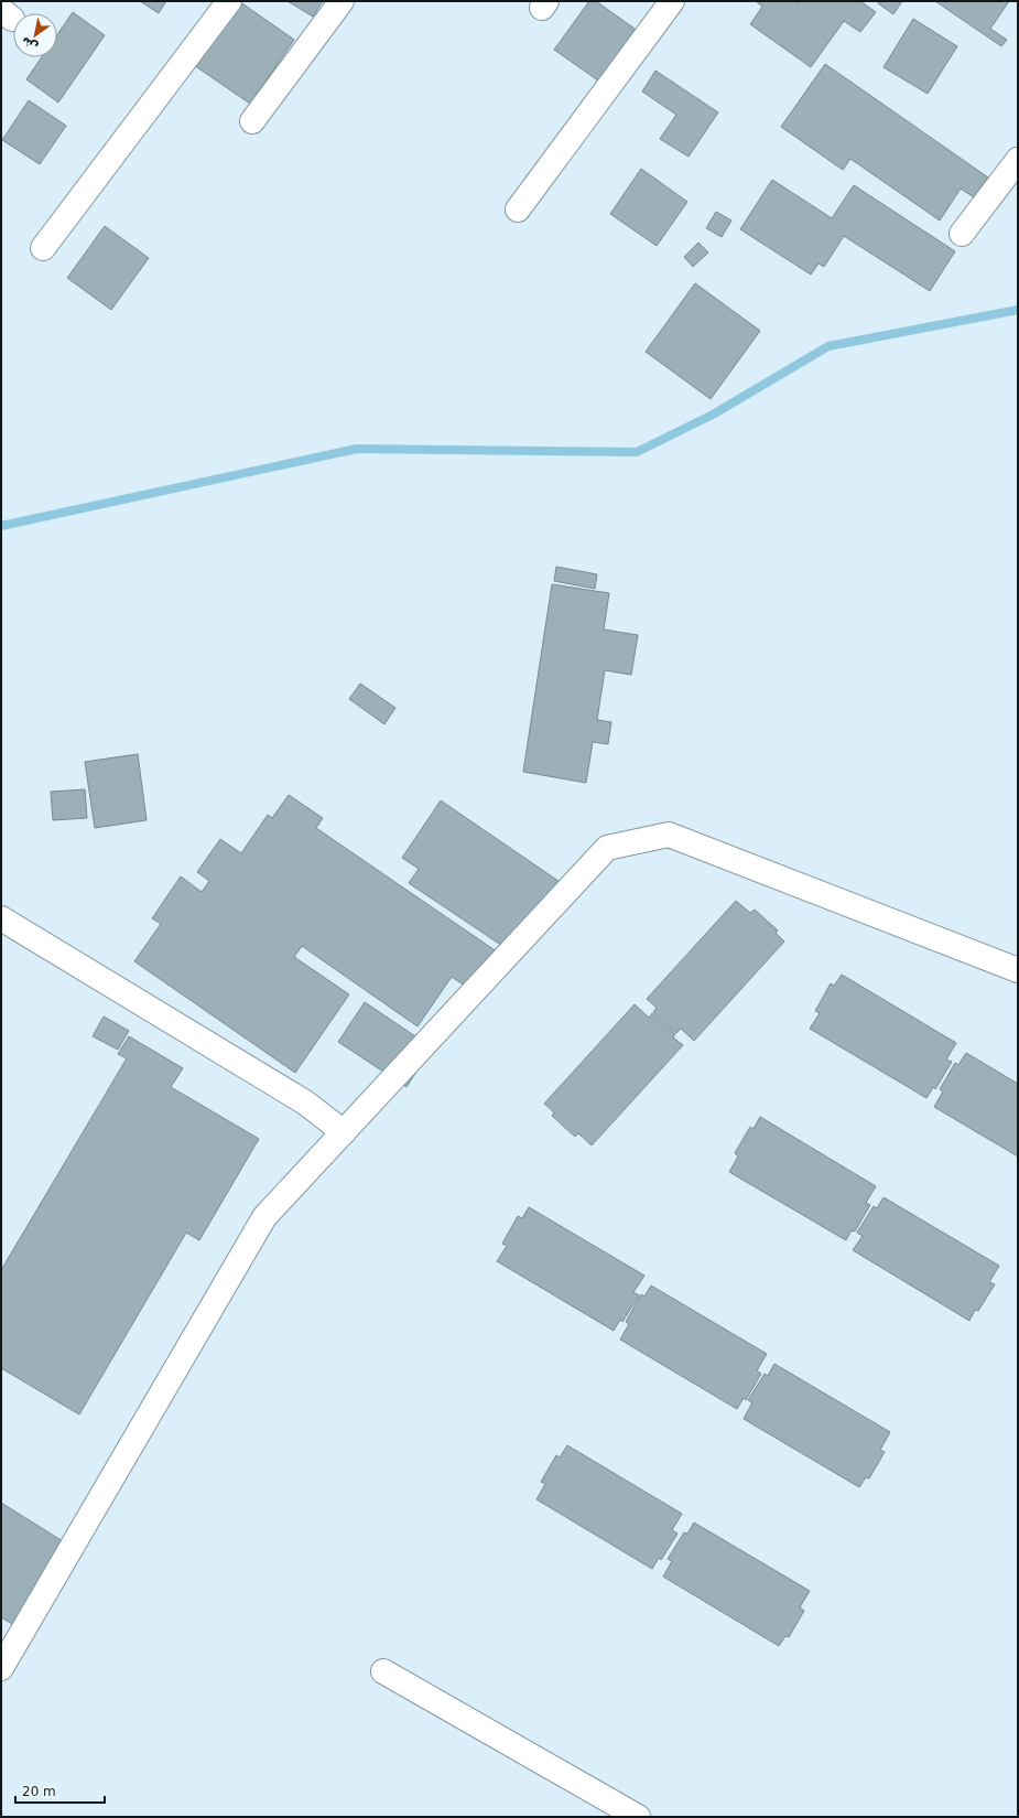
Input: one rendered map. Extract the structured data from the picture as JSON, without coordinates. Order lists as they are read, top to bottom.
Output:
{
  "scale_bar": "20 m",
  "north": "bottom left"
}
